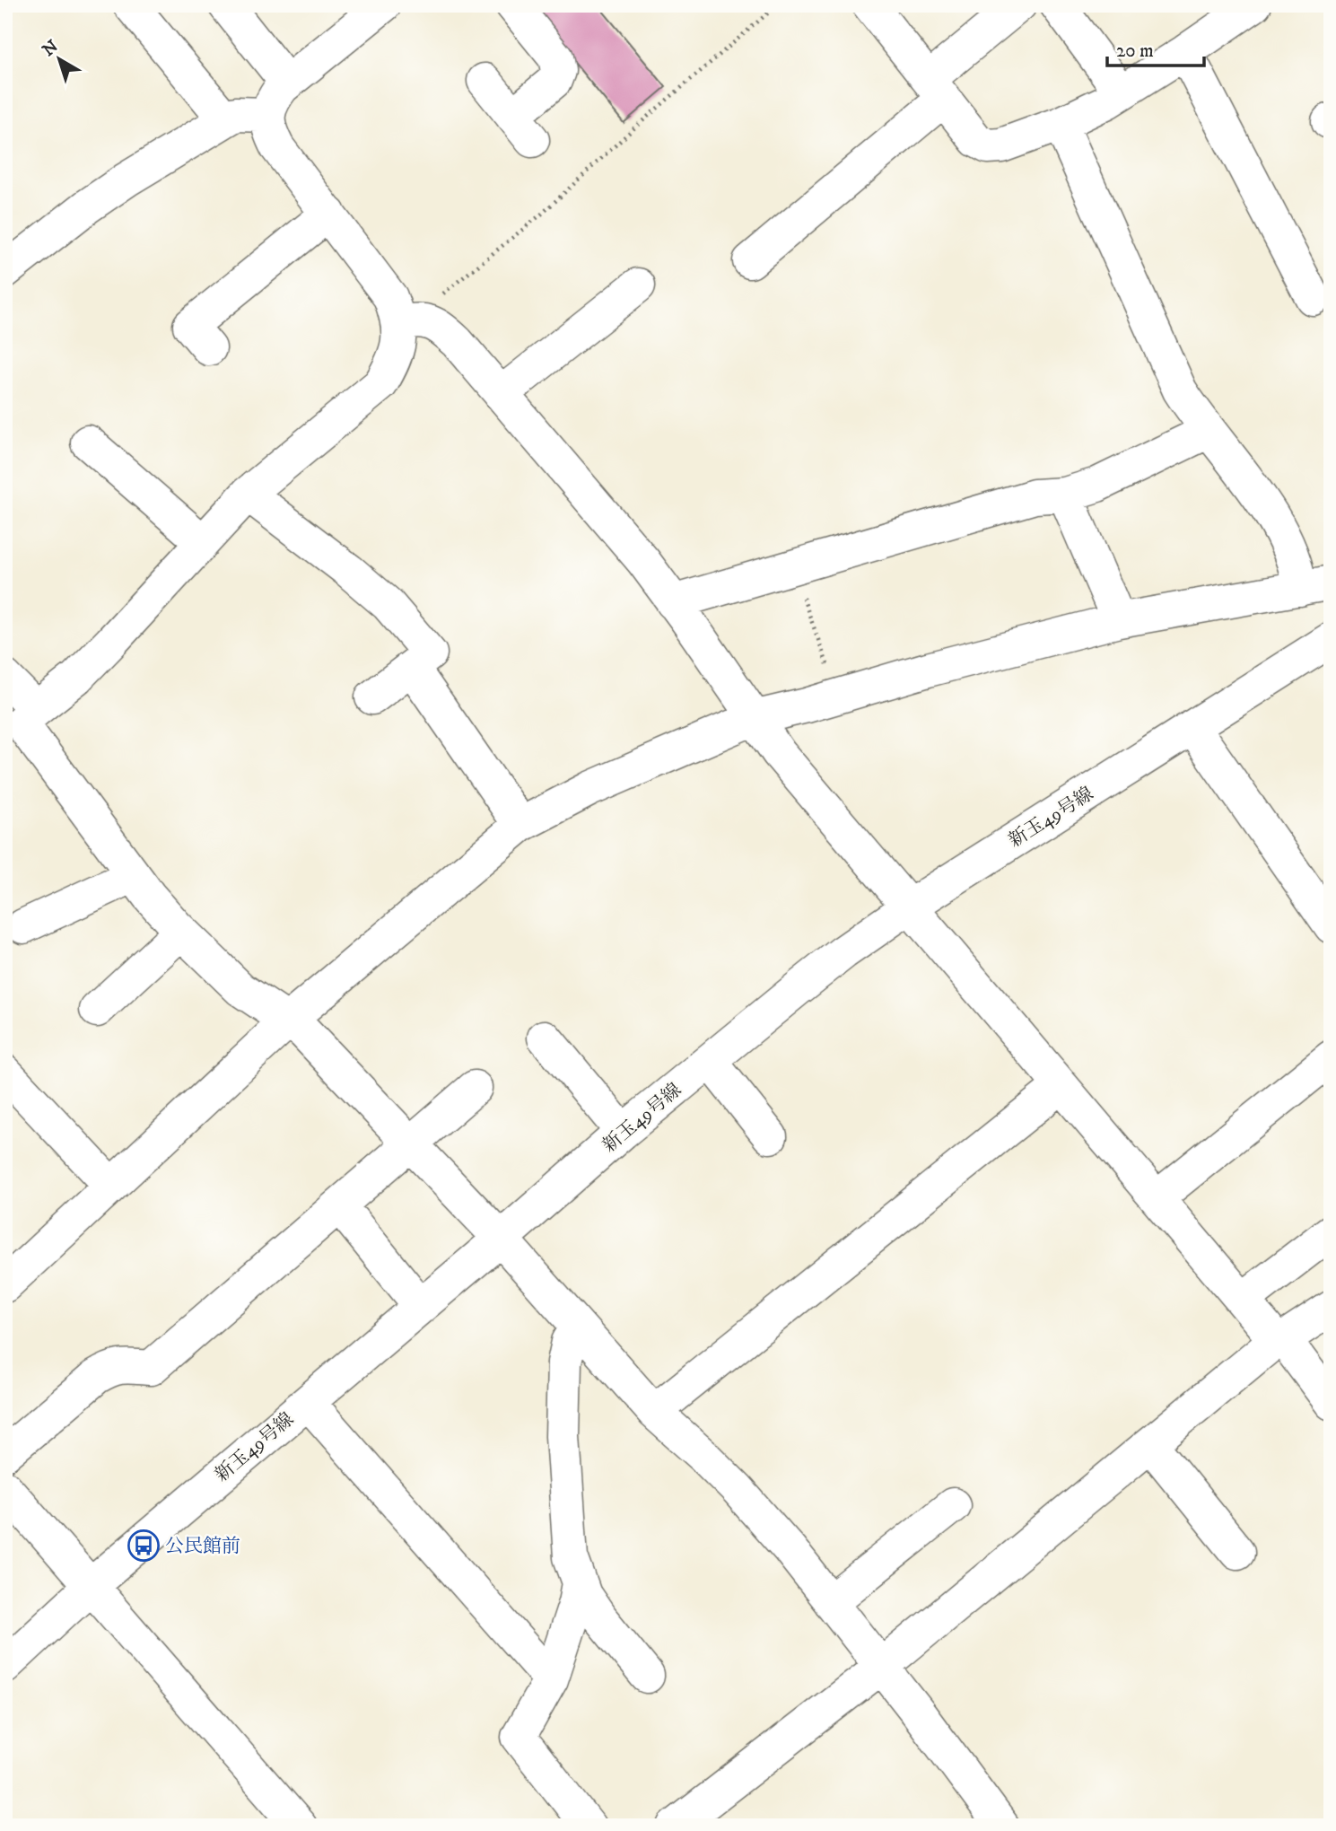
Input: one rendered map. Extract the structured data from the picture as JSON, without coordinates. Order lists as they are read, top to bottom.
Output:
{
  "streets": {
    "street": ["新玉49号線"]
  },
  "places": {
    "bus stop": ["公民館前"]
  },
  "scale_bar": "20 m",
  "north": "top left"
}
